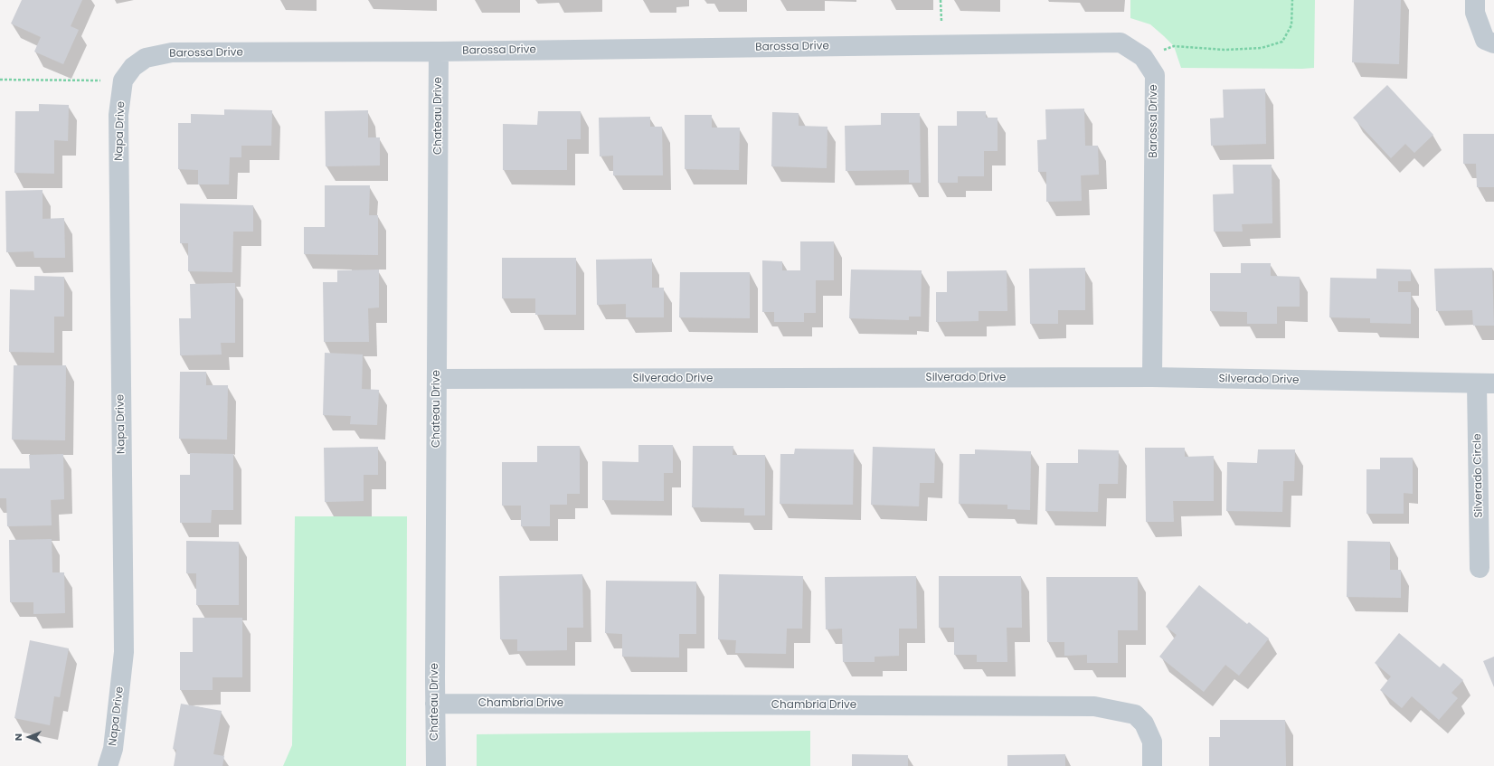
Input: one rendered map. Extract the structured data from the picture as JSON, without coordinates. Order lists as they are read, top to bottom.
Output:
{
  "streets": {
    "street": [
      "Barossa Drive",
      "Chateau Drive",
      "Napa Drive",
      "Silverado Drive",
      "Silverado Circle",
      "Chambria Drive"
    ]
  },
  "crossings": [
    ["Barossa Drive", "Chateau Drive"],
    ["Barossa Drive", "Napa Drive"],
    ["Barossa Drive", "Silverado Drive"],
    ["Chateau Drive", "Silverado Drive"],
    ["Chateau Drive", "Chambria Drive"],
    ["Silverado Drive", "Silverado Circle"]
  ],
  "north": "left"
}
